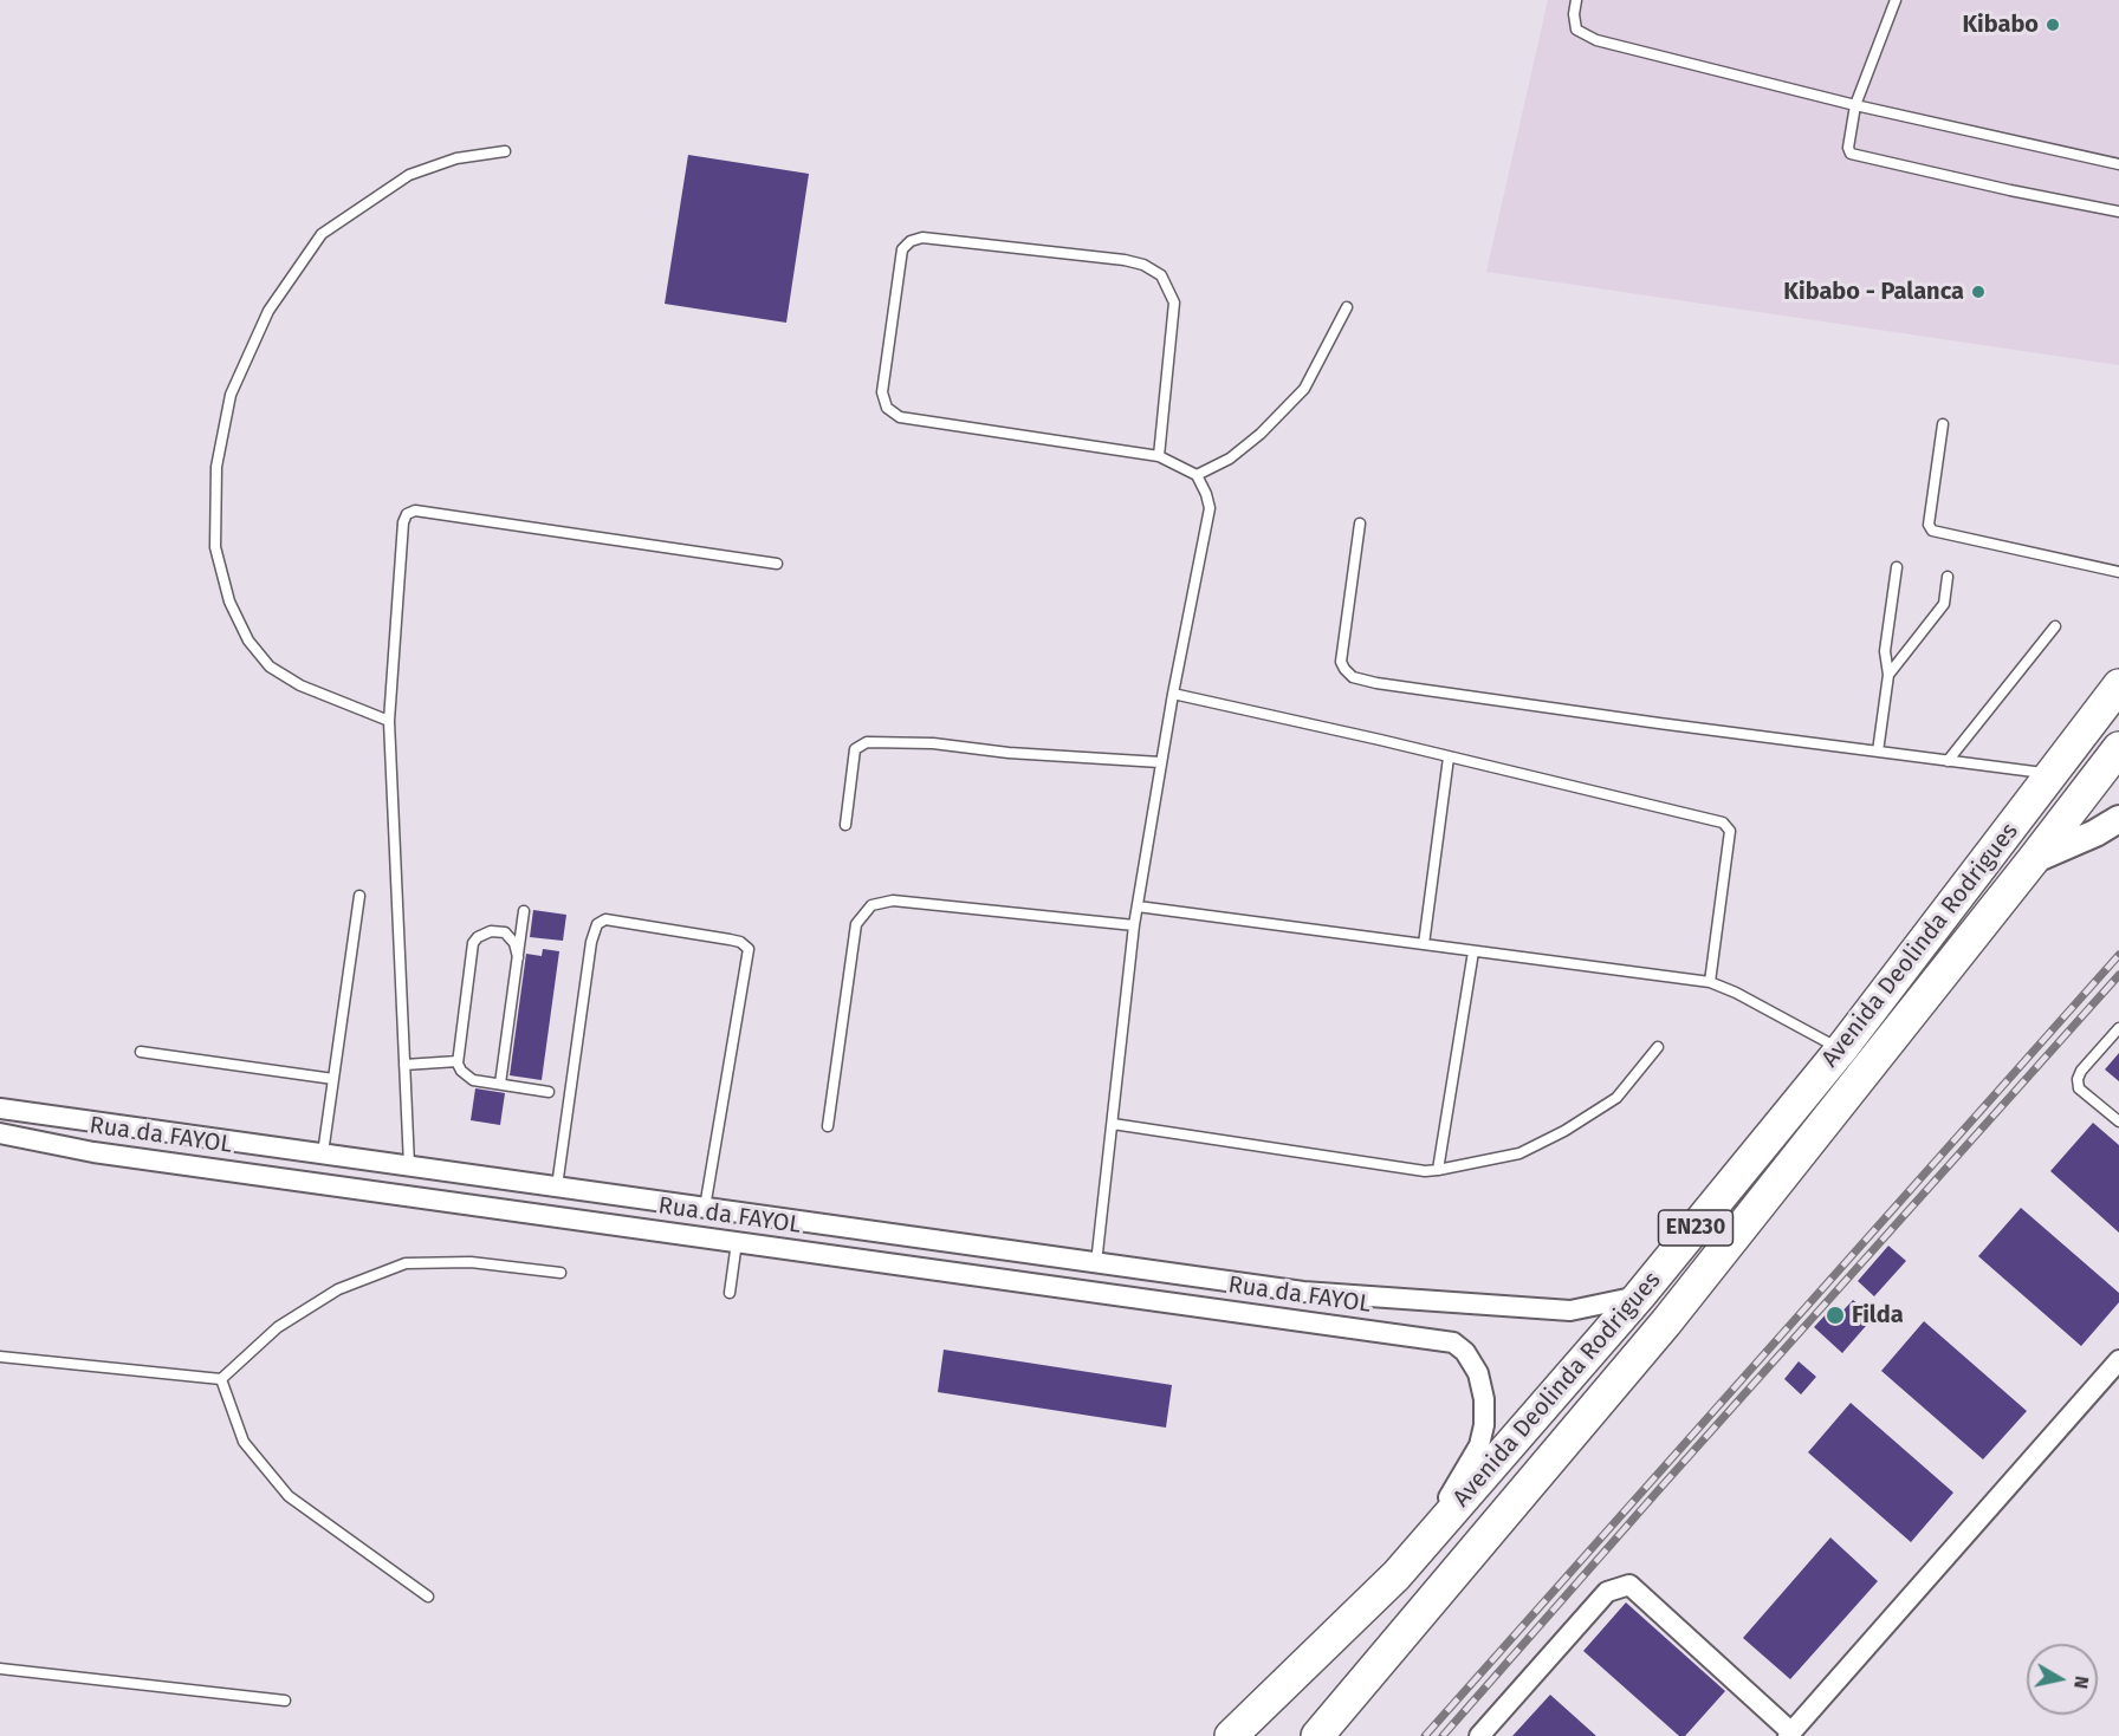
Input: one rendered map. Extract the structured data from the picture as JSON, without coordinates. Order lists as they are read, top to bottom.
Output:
{
  "streets": {
    "highway": ["Avenida Deolinda Rodrigues", "EN230"],
    "street": ["Rua da FAYOL"]
  },
  "crossings": [
    ["Avenida Deolinda Rodrigues", "Rua da FAYOL"]
  ],
  "places": ["Kibabo", "Kibabo - Palanca", "Filda"],
  "north": "right"
}
